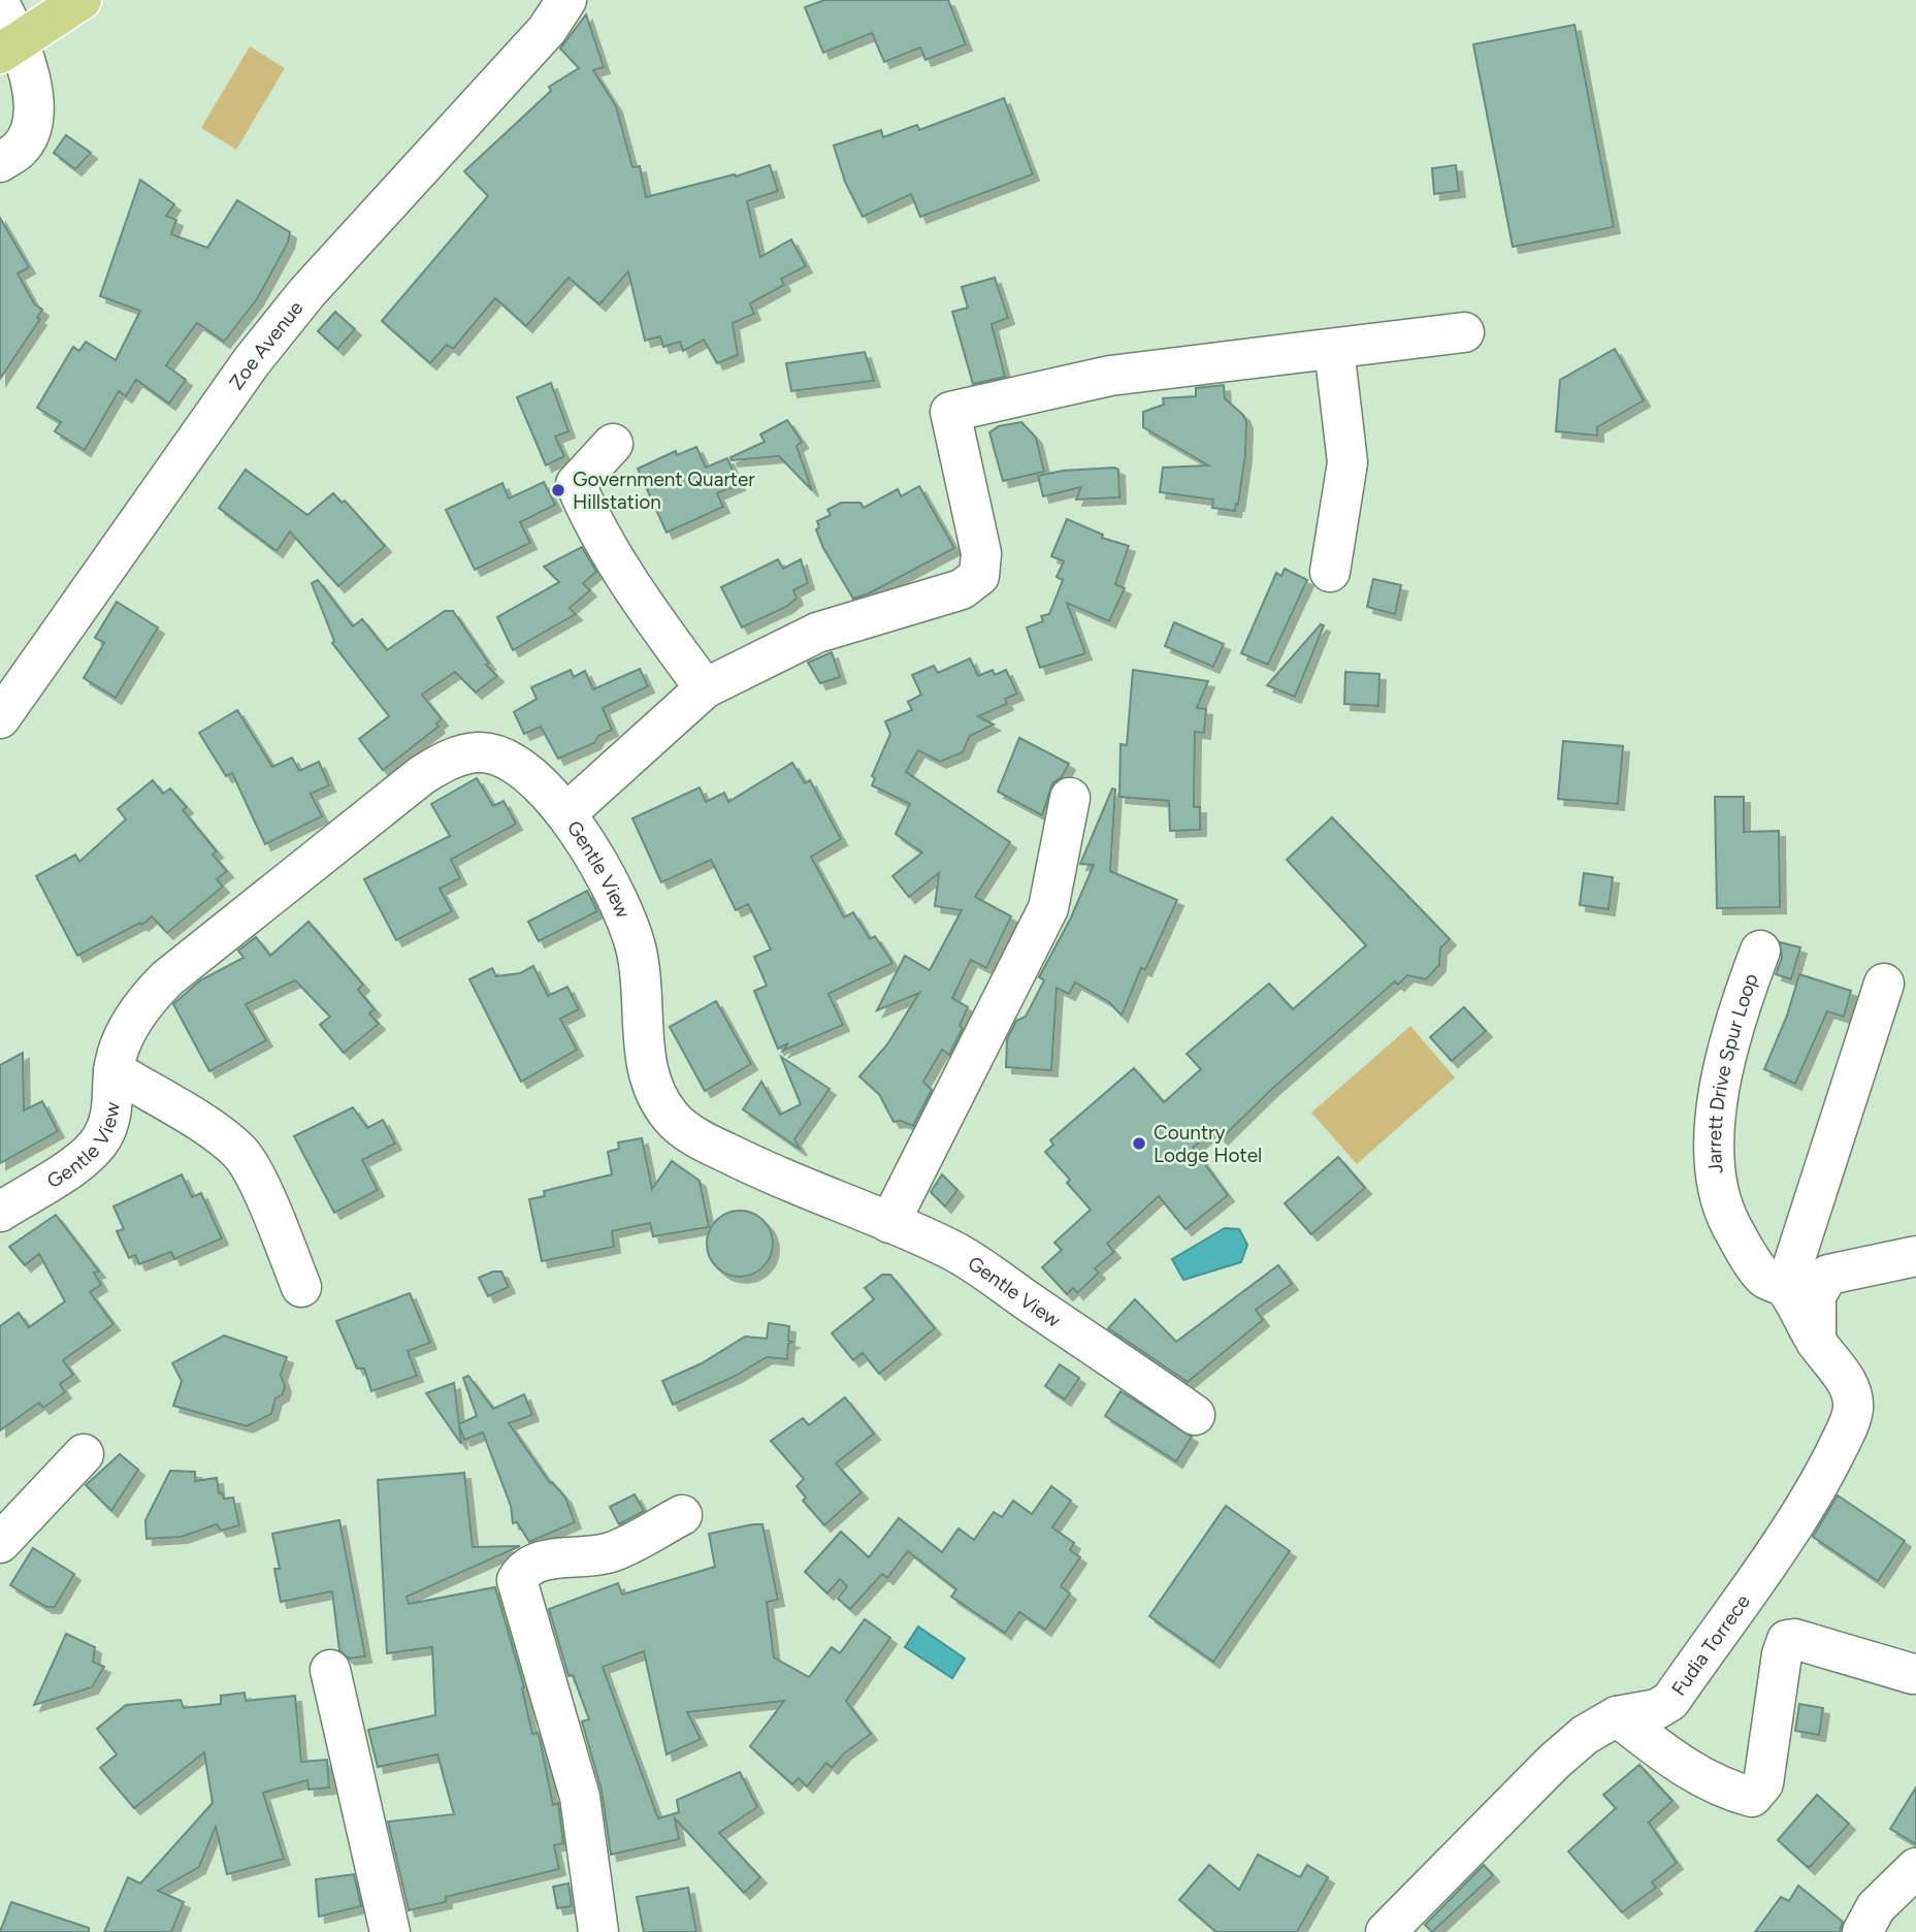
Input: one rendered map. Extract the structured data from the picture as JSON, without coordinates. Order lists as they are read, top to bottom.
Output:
{
  "streets": {
    "street": [
      "Zoe Avenue",
      "Gentle View",
      "Jarrett Drive Spur Loop",
      "Fudia Torrece"
    ]
  },
  "crossings": [
    ["Jarrett Drive Spur Loop", "Fudia Torrece"]
  ],
  "places": ["Government Quarter Hillstation", "Country Lodge Hotel"]
}
